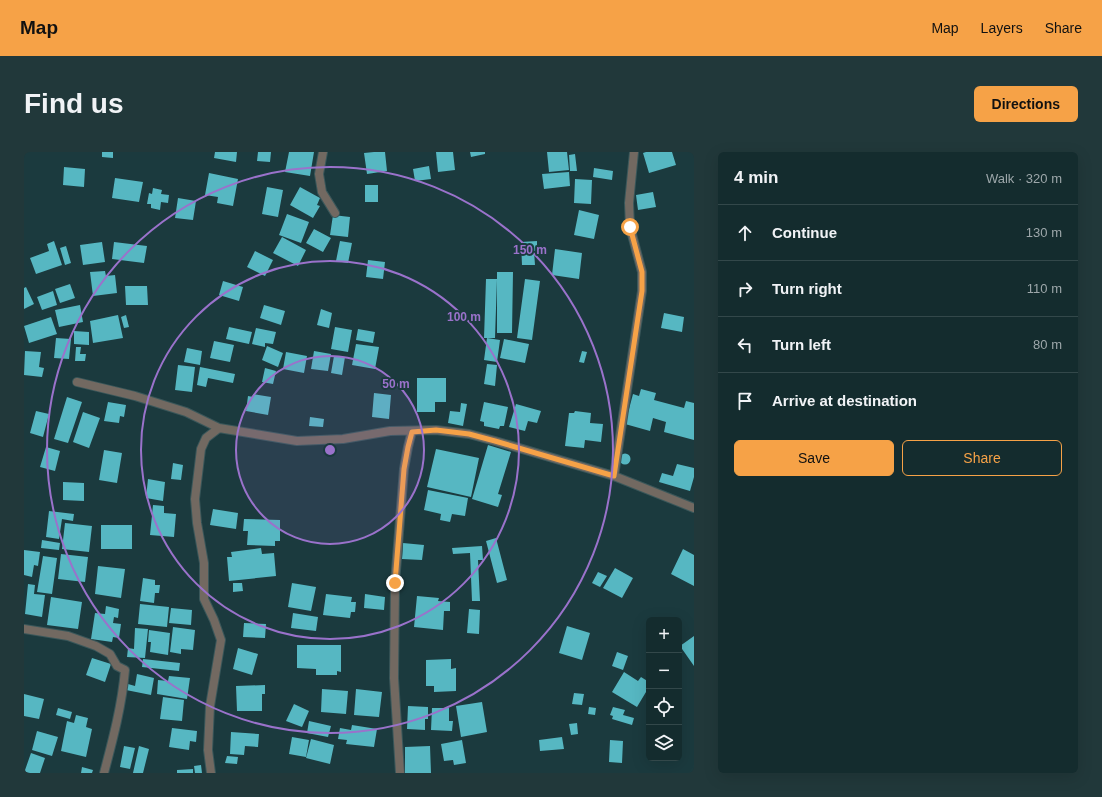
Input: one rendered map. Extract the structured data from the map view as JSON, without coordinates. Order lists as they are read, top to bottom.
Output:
{
  "page": {
    "header": "Map",
    "nav": ["Map", "Layers", "Share"],
    "buttons": [
      "Directions",
      ["Save", "Share"]
    ],
    "title": "Find us",
    "heading": ["4 min", "Walk · 320 m"],
    "list": [
      ["Continue", "130 m"],
      ["Turn right", "110 m"],
      ["Turn left", "80 m"],
      "Arrive at destination"
    ],
    "map_buttons": ["+", "−"]
  },
  "rings": ["150 m", "100 m", "50 m"]
}
